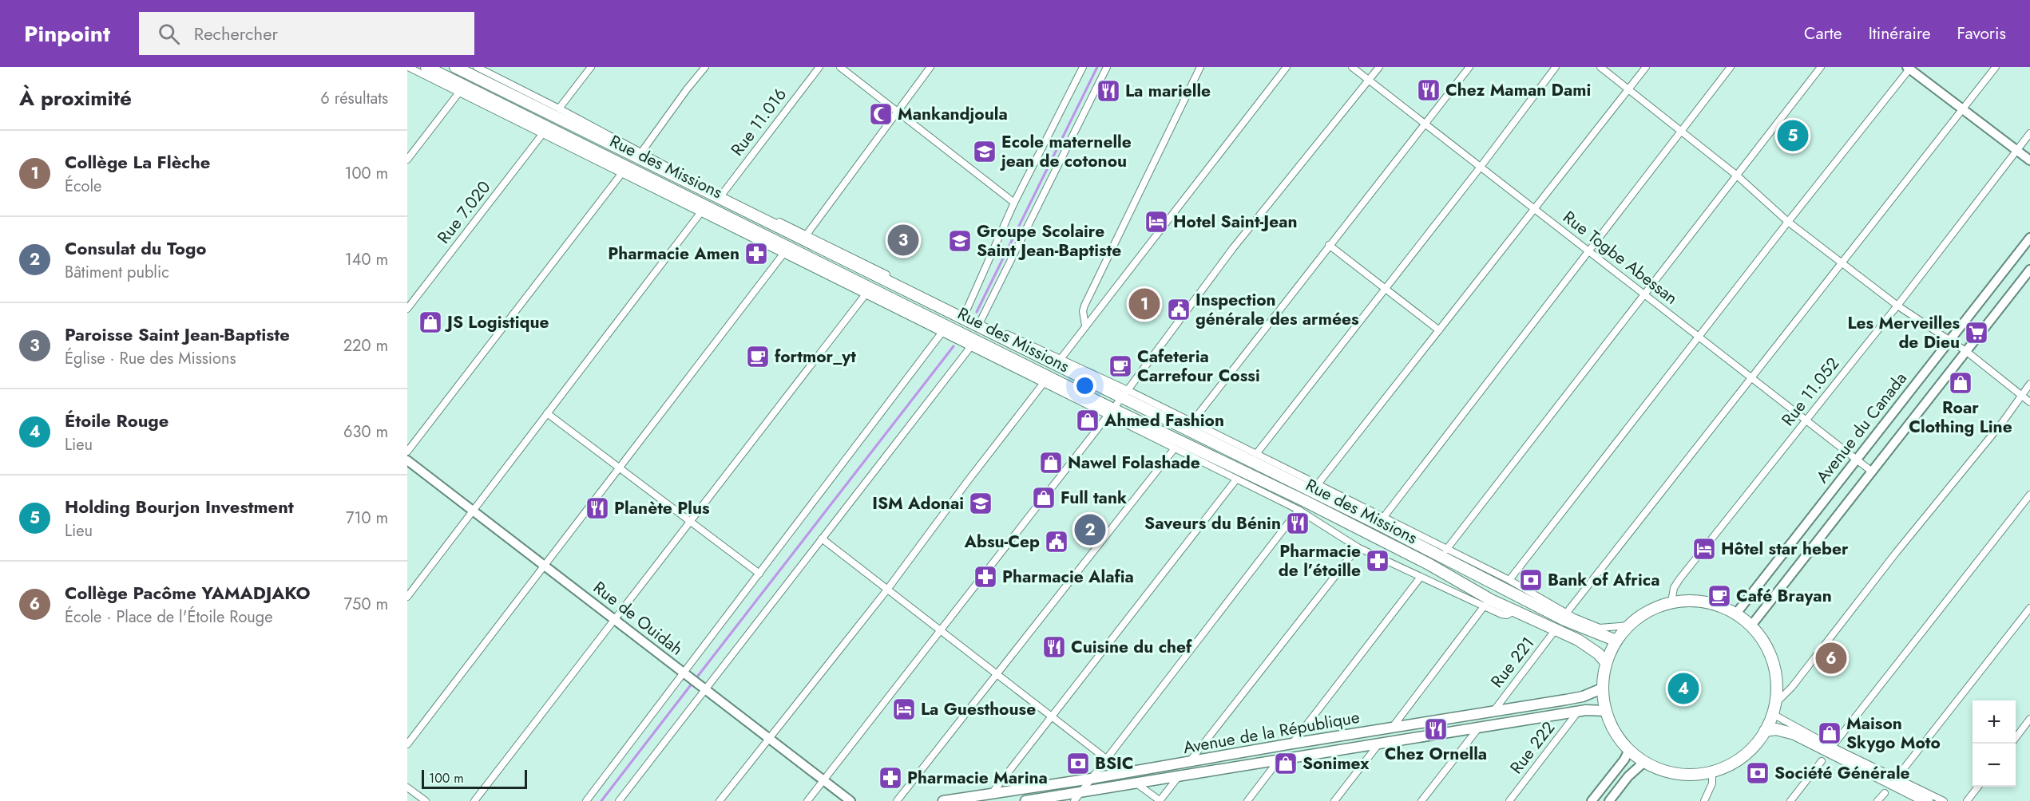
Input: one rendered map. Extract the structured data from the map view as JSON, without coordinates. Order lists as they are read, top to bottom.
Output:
{
  "streets": {
    "highway": ["Rue des Missions"],
    "main road": ["Avenue du Canada", "Rue de Ouidah", "Avenue de la République"],
    "street": [
      "Rue 11.016",
      "Rue 7.020",
      "Rue Togbe Abessan",
      "Rue 11.052",
      "Rue 221",
      "Rue 222"
    ]
  },
  "crossings": [
    ["Rue des Missions", "Rue 221"],
    ["Rue Togbe Abessan", "Rue 11.052"],
    ["Rue Togbe Abessan", "Avenue du Canada"],
    ["Rue 221", "Avenue de la République"],
    ["Avenue de la République", "Rue 222"]
  ],
  "places": {
    "restaurant": [
      "Chez Maman Dami",
      "La marielle",
      "Planète Plus",
      "Saveurs du Bénin",
      "Cuisine du chef",
      "Chez Ornella"
    ],
    "mosque": ["Mankandjoula"],
    "school or university": ["Ecole maternelle jean de cotonou", "Groupe Scolaire Saint Jean-Baptiste", "ISM Adonai"],
    "hotel": ["Hotel Saint-Jean", "Hôtel star heber", "La Guesthouse"],
    "pharmacy": [
      "Pharmacie Amen",
      "Pharmacie de l’étoille",
      "Pharmacie Alafia",
      "Pharmacie Marina"
    ],
    "public building": ["Inspection générale des armées", "Absu-Cep"],
    "shop": [
      "JS Logistique",
      "Roar Clothing Line",
      "Ahmed Fashion",
      "Nawel Folashade",
      "Full tank",
      "Maison Skygo Moto",
      "Sonimex"
    ],
    "supermarket": ["Les Merveilles de Dieu"],
    "cafe": ["fortmor_yt", "Cafeteria Carrefour Cossi", "Café Brayan"],
    "bank": ["Bank of Africa", "BSIC", "Société Générale"]
  },
  "scale_bar": "100 m",
  "page": {
    "header": "Pinpoint",
    "search": "Rechercher",
    "nav": ["Carte", "Itinéraire", "Favoris"],
    "heading": ["À proximité", "6 résultats"],
    "pins": [
      "5",
      "3",
      "1",
      "2",
      "6",
      "4"
    ],
    "list": [
      {
        "mark": "1",
        "name": "Collège La Flèche",
        "note": "École",
        "value": "100 m"
      },
      {
        "mark": "2",
        "name": "Consulat du Togo",
        "note": "Bâtiment public",
        "value": "140 m"
      },
      {
        "mark": "3",
        "name": "Paroisse Saint Jean-Baptiste",
        "note": "Église · Rue des Missions",
        "value": "220 m"
      },
      {
        "mark": "4",
        "name": "Étoile Rouge",
        "note": "Lieu",
        "value": "630 m"
      },
      {
        "mark": "5",
        "name": "Holding Bourjon Investment",
        "note": "Lieu",
        "value": "710 m"
      },
      {
        "mark": "6",
        "name": "Collège Pacôme YAMADJAKO",
        "note": "École · Place de l'Étoile Rouge",
        "value": "750 m"
      }
    ],
    "map_buttons": ["+", "−"],
    "scale": "100 m"
  }
}
